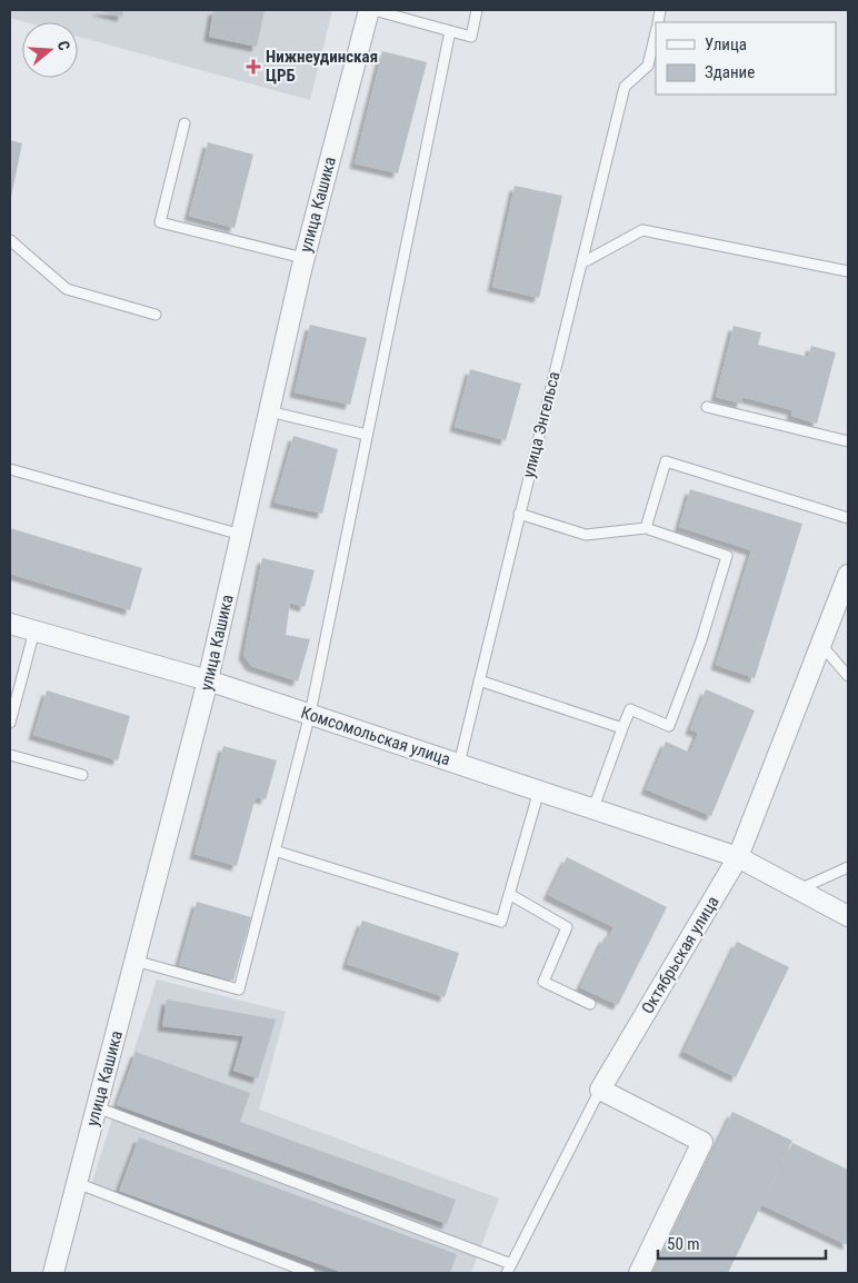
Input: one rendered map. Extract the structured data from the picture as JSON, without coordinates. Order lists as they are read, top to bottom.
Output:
{
  "streets": {
    "street": ["улица Кашика", "Комсомольская улица", "Октябрьская улица"],
    "lane": ["улица Энгельса"]
  },
  "crossings": [
    ["улица Кашика", "Комсомольская улица"],
    ["улица Энгельса", "Комсомольская улица"],
    ["Комсомольская улица", "Октябрьская улица"]
  ],
  "places": {
    "health": ["Нижнеудинская ЦРБ"]
  },
  "legend": ["Улица", "Здание"],
  "scale_bar": "50 m",
  "north": "right"
}
